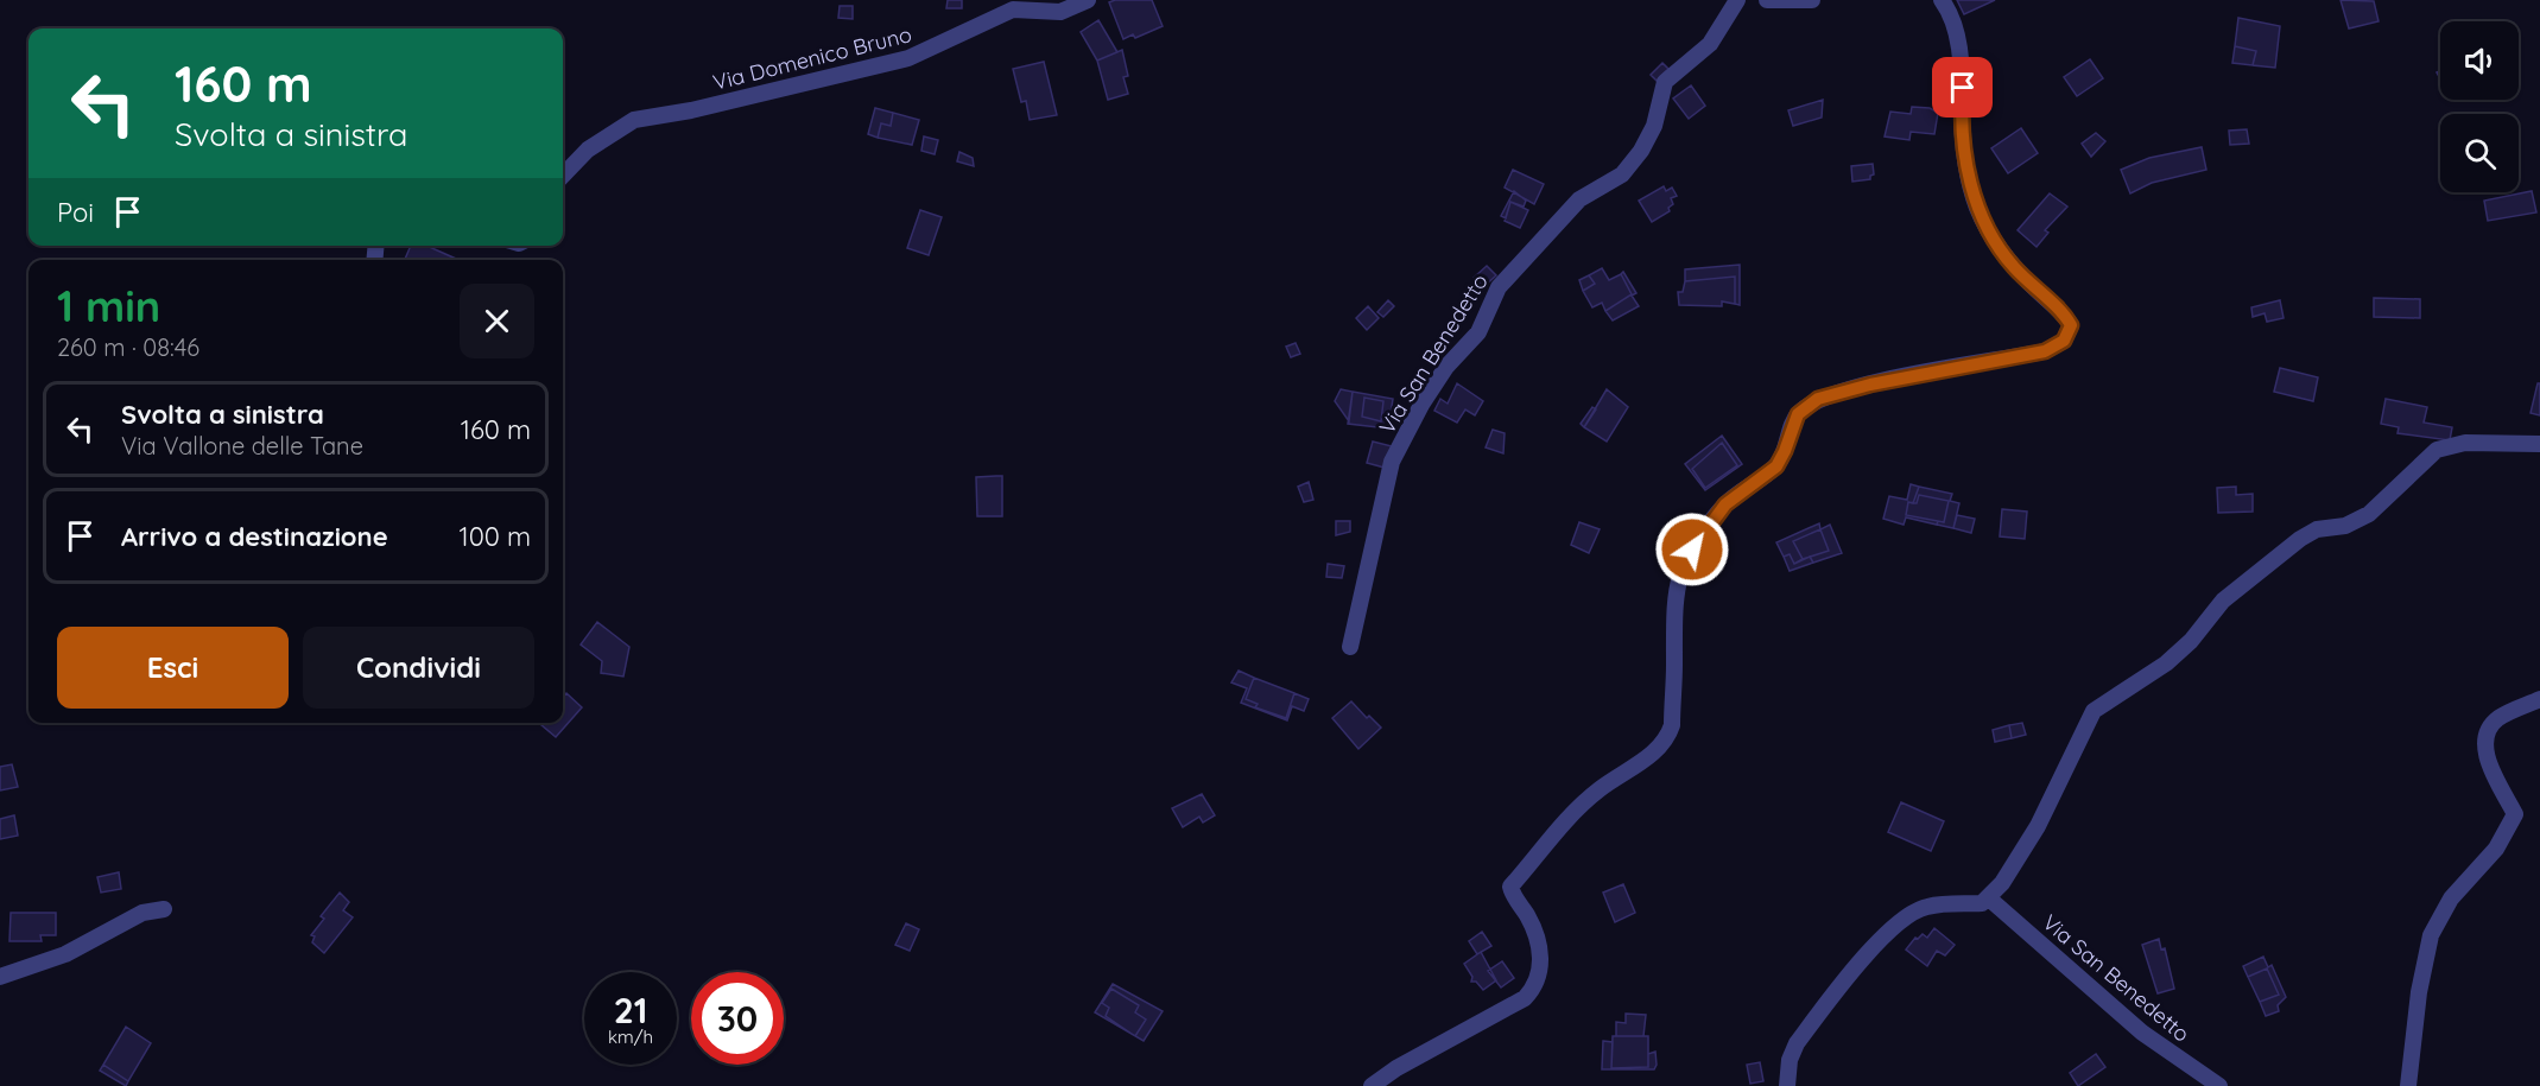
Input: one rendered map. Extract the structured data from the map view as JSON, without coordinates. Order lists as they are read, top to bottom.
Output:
{
  "streets": {
    "street": ["Via Domenico Bruno", "Via San Benedetto"]
  },
  "page": {
    "turn": ["160 m", "Svolta a sinistra"],
    "then": "Poi",
    "heading": ["1 min", "260 m · 08:46"],
    "list": [
      {
        "name": "Svolta a sinistra",
        "note": "Via Vallone delle Tane",
        "value": "160 m"
      },
      {
        "name": "Arrivo a destinazione",
        "value": "100 m"
      }
    ],
    "buttons": ["Esci", "Condividi"],
    "speed": "21 km/h",
    "limit": "30"
  }
}
